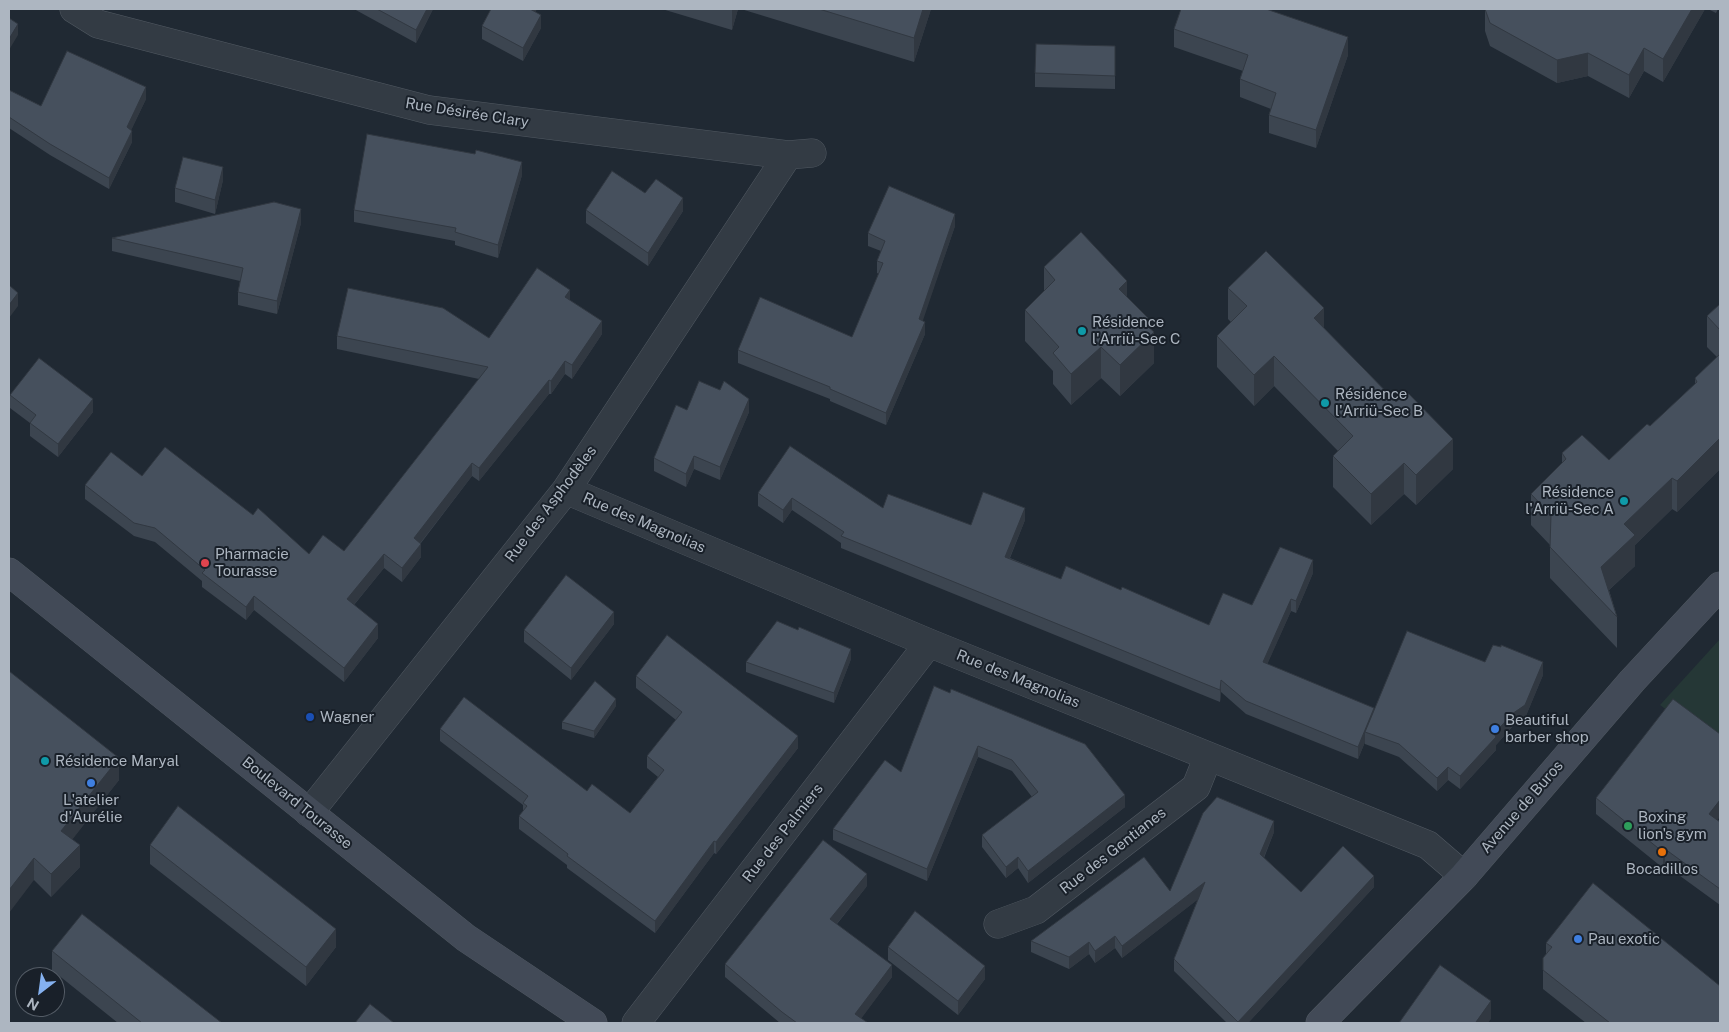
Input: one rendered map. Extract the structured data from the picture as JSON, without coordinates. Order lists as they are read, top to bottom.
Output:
{
  "streets": {
    "main road": ["Boulevard Tourasse", "Avenue de Buros"],
    "street": [
      "Rue Désirée Clary",
      "Rue des Asphodèles",
      "Rue des Magnolias",
      "Rue des Palmiers",
      "Rue des Gentianes"
    ]
  },
  "crossings": [
    ["Rue Désirée Clary", "Rue des Asphodèles"],
    ["Rue des Asphodèles", "Rue des Magnolias"],
    ["Rue des Asphodèles", "Boulevard Tourasse"],
    ["Rue des Magnolias", "Avenue de Buros"],
    ["Rue des Magnolias", "Rue des Palmiers"],
    ["Rue des Magnolias", "Rue des Gentianes"]
  ],
  "places": [
    "Résidence l'Arriü-Sec C",
    "Résidence l'Arriü-Sec B",
    "Résidence l'Arriü-Sec A",
    "Pharmacie Tourasse",
    "Wagner",
    "Beautiful barber shop",
    "Résidence Maryal",
    "L'atelier d'Aurélie",
    "Boxing lion's gym",
    "Bocadillos",
    "Pau exotic"
  ],
  "north": "bottom left"
}
